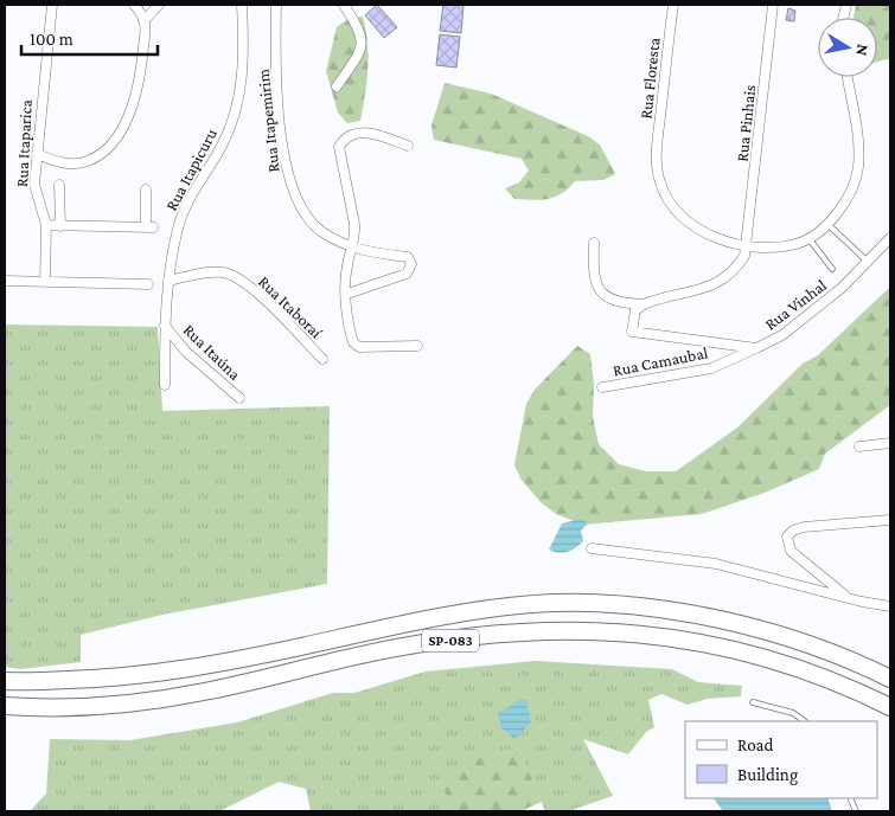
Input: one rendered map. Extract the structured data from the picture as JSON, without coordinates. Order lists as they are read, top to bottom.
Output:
{
  "streets": {
    "highway": ["SP-083"],
    "street": [
      "Rua Floresta",
      "Rua Itapemirim",
      "Rua Pinhais",
      "Rua Itaparica",
      "Rua Itapicuru",
      "Rua Vinhal",
      "Rua Itaboraí",
      "Rua Itaúna",
      "Rua Camaubal"
    ]
  },
  "crossings": [
    ["Rua Floresta", "Rua Pinhais"],
    ["Rua Itapicuru", "Rua Itaboraí"],
    ["Rua Itapicuru", "Rua Itaúna"],
    ["Rua Vinhal", "Rua Camaubal"]
  ],
  "legend": ["Road", "Building"],
  "scale_bar": "100 m",
  "north": "right"
}
